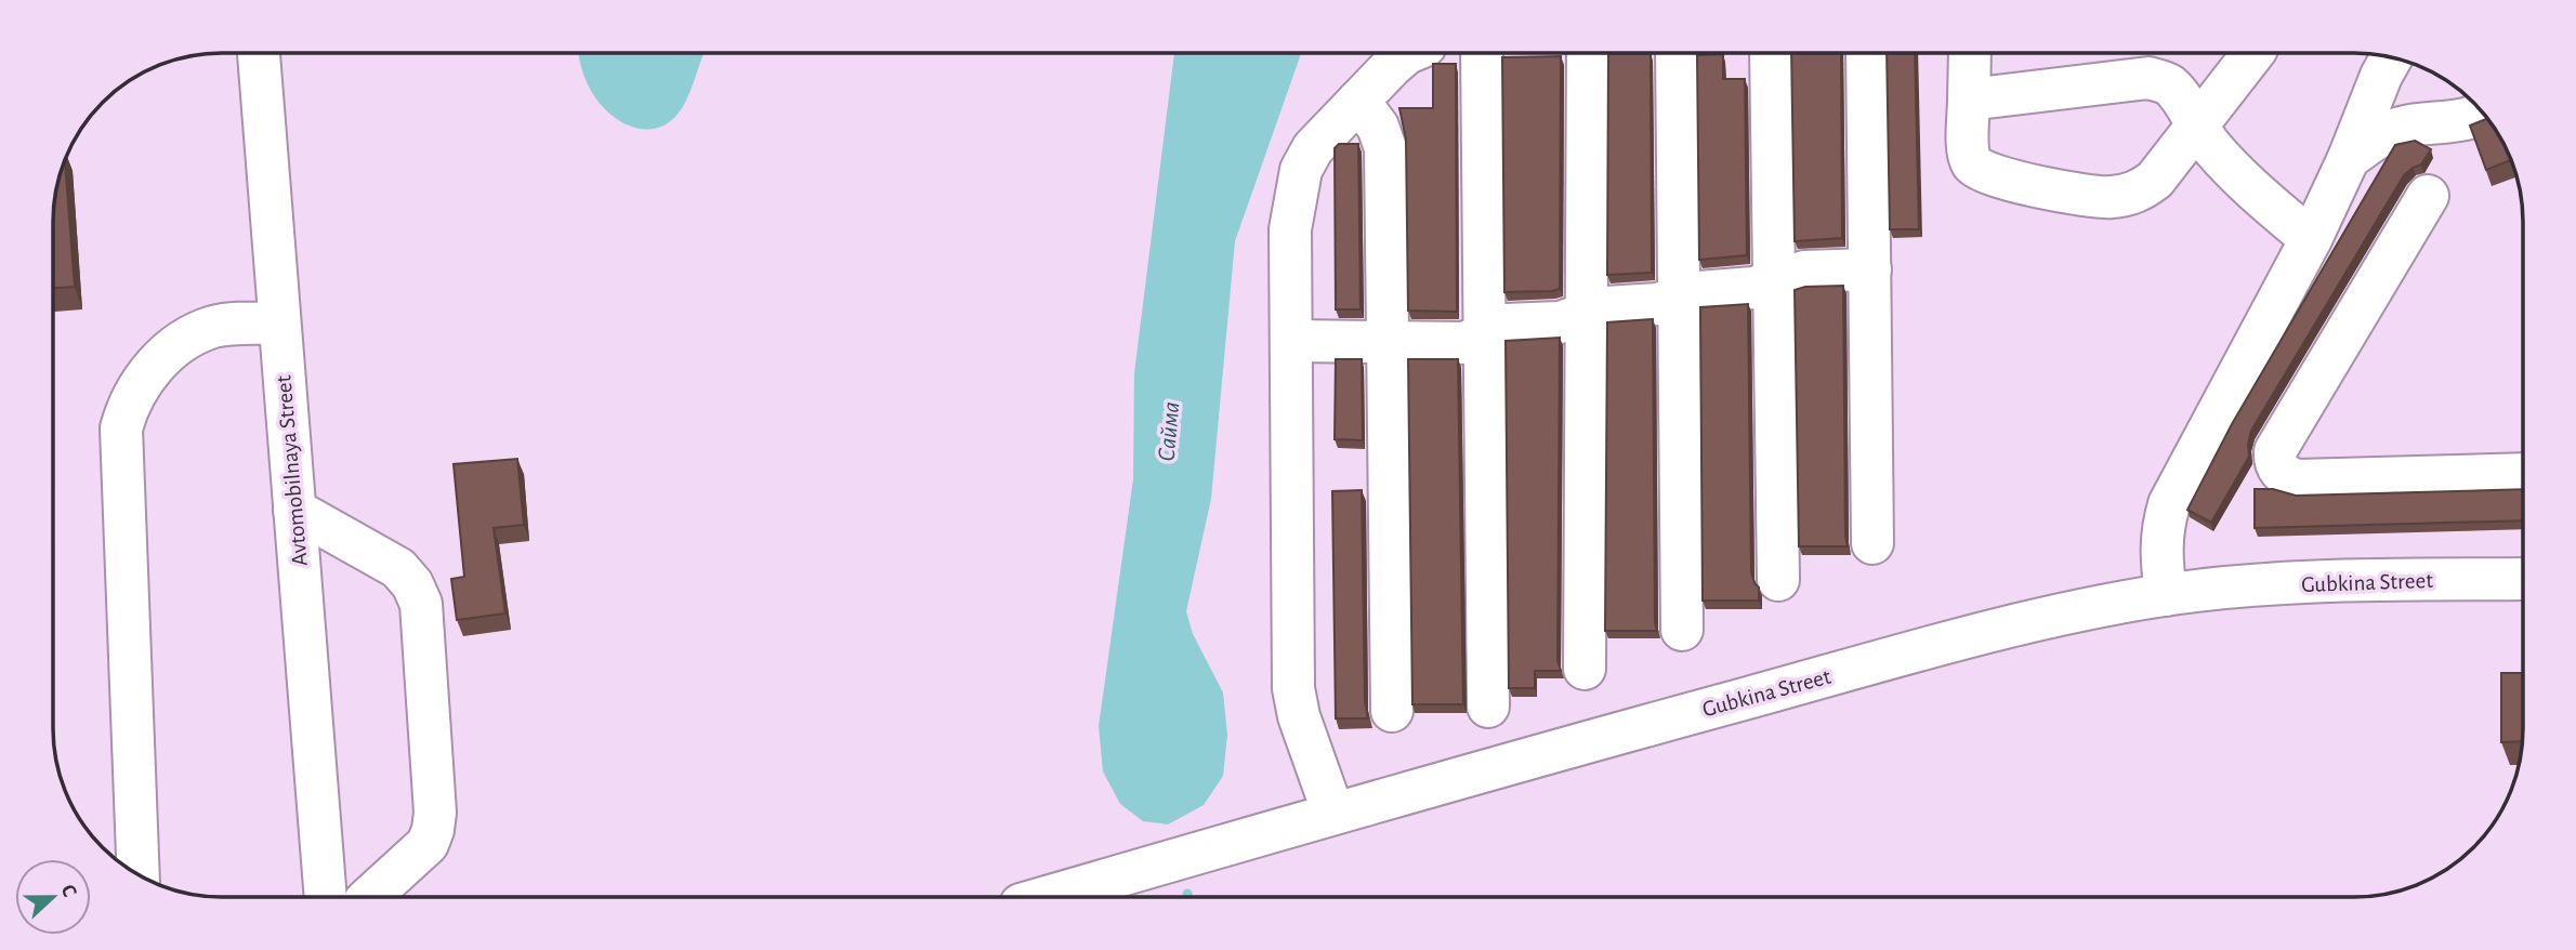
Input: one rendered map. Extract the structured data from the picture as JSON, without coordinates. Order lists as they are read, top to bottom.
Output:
{
  "streets": {
    "street": ["Avtomobilnaya Street", "Gubkina Street"]
  },
  "water": ["Сайма"],
  "north": "right"
}
